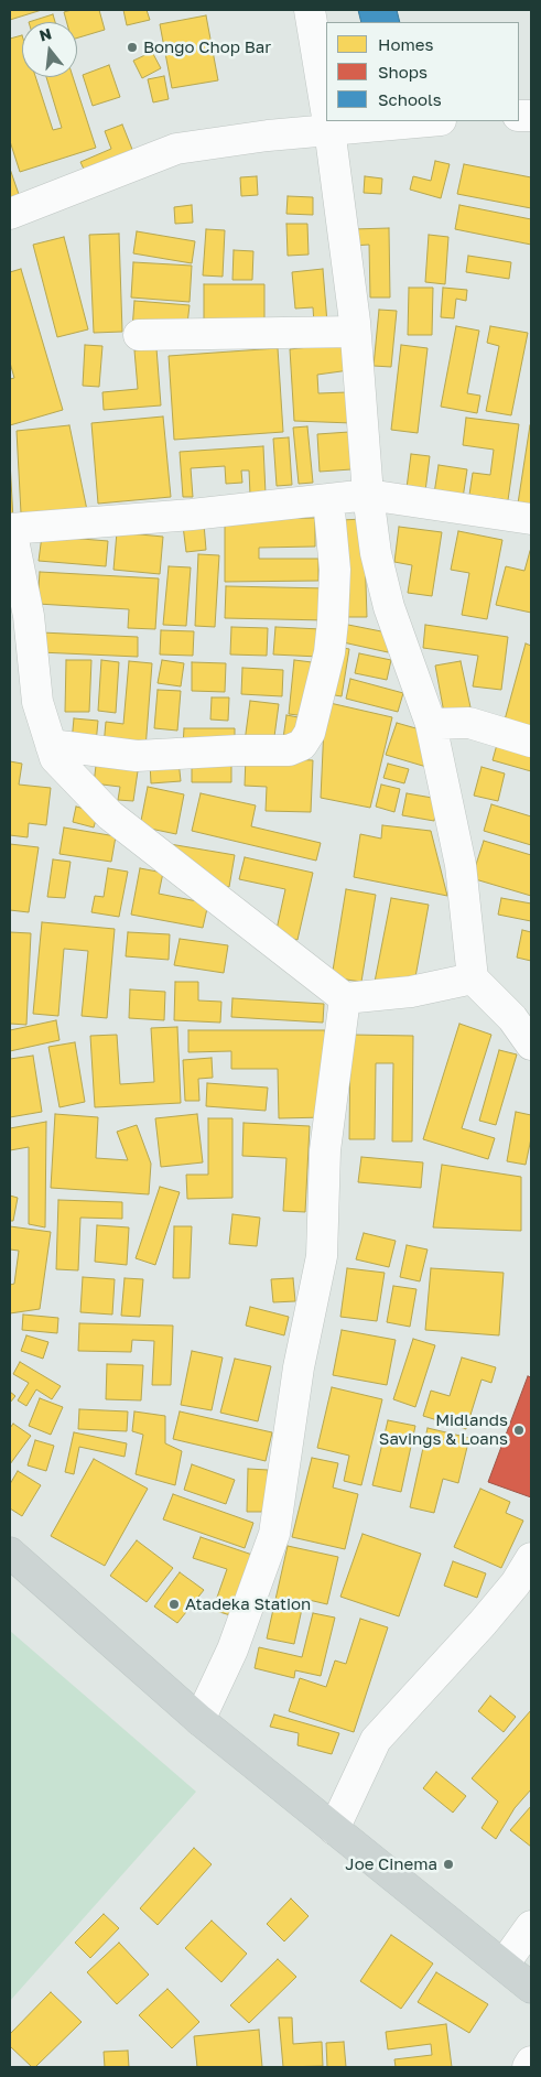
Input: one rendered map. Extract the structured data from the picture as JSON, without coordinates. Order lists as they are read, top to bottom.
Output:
{
  "places": [
    "Bongo Chop Bar",
    "Midlands Savings & Loans",
    "Atadeka Station",
    "Joe Cinema"
  ],
  "legend": ["Homes", "Shops", "Schools"],
  "north": "top"
}
